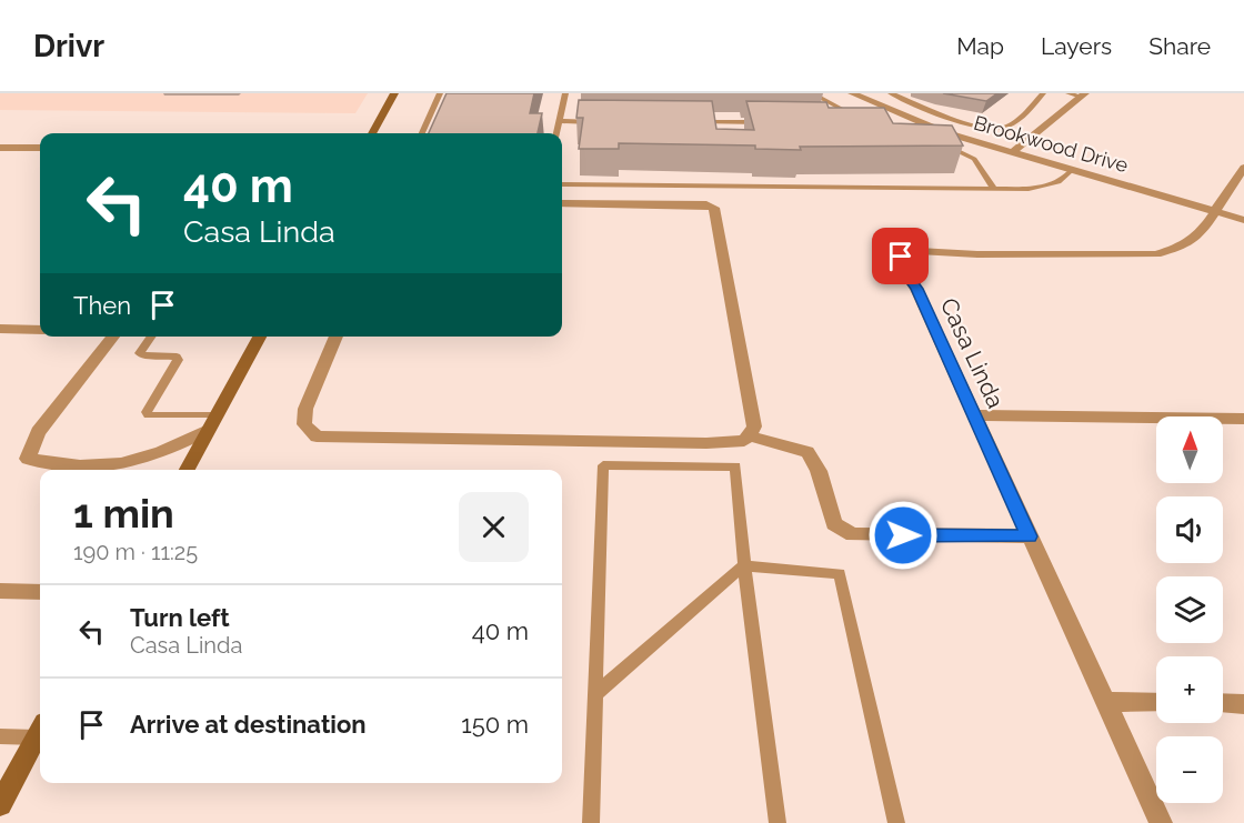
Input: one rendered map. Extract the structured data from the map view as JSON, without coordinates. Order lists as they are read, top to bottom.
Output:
{
  "streets": {
    "street": ["Brookwood Drive", "Casa Linda"]
  },
  "crossings": [
    ["Brookwood Drive", "Casa Linda"]
  ],
  "north": "top",
  "page": {
    "header": "Drivr",
    "nav": ["Map", "Layers", "Share"],
    "turn": ["40 m", "Casa Linda"],
    "then": "Then",
    "map_buttons": ["+", "−"],
    "heading": ["1 min", "190 m · 11:25"],
    "list": [
      {
        "name": "Turn left",
        "note": "Casa Linda",
        "value": "40 m"
      },
      {
        "name": "Arrive at destination",
        "value": "150 m"
      }
    ]
  }
}
